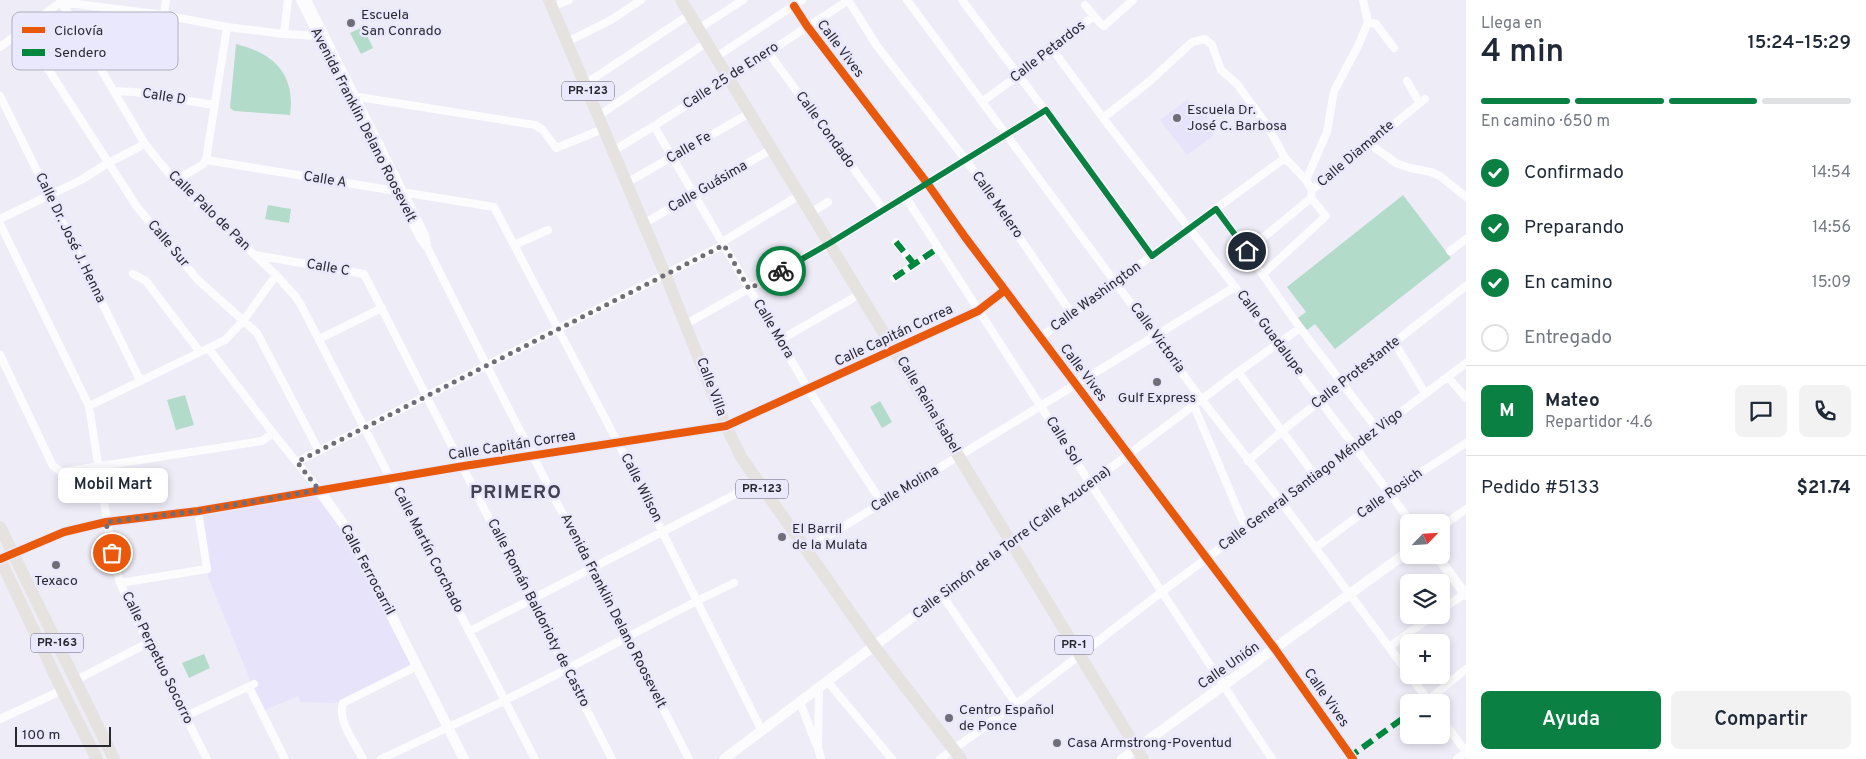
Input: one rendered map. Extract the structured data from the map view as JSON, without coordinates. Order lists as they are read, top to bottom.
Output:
{
  "streets": {
    "main road": [
      "PR-123",
      "Calle Villa",
      "Calle Reina Isabel",
      "PR-163",
      "PR-1"
    ],
    "street": [
      "Calle Vives",
      "Calle Petardos",
      "Calle 25 de Enero",
      "Calle D",
      "Avenida Franklin Delano Roosevelt",
      "Calle Condado",
      "Calle Fe",
      "Calle Diamante",
      "Calle A",
      "Calle Guásima",
      "Calle Melero",
      "Calle Palo de Pan",
      "Calle Dr. José J. Henna",
      "Calle Sur",
      "Calle C",
      "Calle Washington",
      "Calle Mora",
      "Calle Guadalupe",
      "Calle Capitán Correa",
      "Calle Victoria",
      "Calle Protestante",
      "Calle Sol",
      "Calle General Santiago Méndez Vigo",
      "Calle Wilson",
      "Calle Molina",
      "Calle Rosich",
      "Calle Simón de la Torre (Calle Azucena)",
      "Calle Martín Corchado",
      "Calle Ferrocarril",
      "Calle Román Baldorioty de Castro",
      "Calle Perpetuo Socorro",
      "Calle Unión"
    ]
  },
  "crossings": [
    ["Calle Vives", "Calle 25 de Enero"],
    ["Calle Vives", "Calle Washington"],
    ["Calle Vives", "Calle Capitán Correa"],
    ["Calle Vives", "Calle General Santiago Méndez Vigo"],
    ["Calle Vives", "Calle Molina"],
    ["Calle Vives", "Calle Simón de la Torre (Calle Azucena)"],
    ["Calle Vives", "Calle Unión"],
    ["Calle Petardos", "Calle Guadalupe"],
    ["Calle Petardos", "Calle Victoria"],
    ["Calle 25 de Enero", "Calle Condado"],
    ["Calle 25 de Enero", "Calle Melero"],
    ["Calle 25 de Enero", "Calle Mora"],
    ["Calle 25 de Enero", "Calle Villa"],
    ["Calle 25 de Enero", "Calle Reina Isabel"],
    ["Calle D", "Calle Palo de Pan"],
    ["Avenida Franklin Delano Roosevelt", "Calle A"],
    ["Avenida Franklin Delano Roosevelt", "Calle Capitán Correa"],
    ["Calle Fe", "Calle Mora"],
    ["Calle Fe", "Calle Villa"],
    ["Calle Fe", "Calle Reina Isabel"],
    ["Calle A", "Calle Wilson"],
    ["Calle Guásima", "Calle Mora"],
    ["Calle Guásima", "Calle Villa"],
    ["Calle Guásima", "Calle Reina Isabel"],
    ["Calle Melero", "Calle Washington"],
    ["Calle Palo de Pan", "Calle C"],
    ["Calle Palo de Pan", "Calle Martín Corchado"],
    ["Calle C", "Calle Román Baldorioty de Castro"],
    ["Calle Washington", "Calle Guadalupe"],
    ["Calle Washington", "Calle Victoria"],
    ["Calle Mora", "Calle Capitán Correa"],
    ["Calle Mora", "Calle Molina"],
    ["Calle Guadalupe", "Calle Protestante"],
    ["Calle Guadalupe", "Calle General Santiago Méndez Vigo"],
    ["Calle Guadalupe", "Calle Molina"],
    ["Calle Guadalupe", "Calle Rosich"],
    ["Calle Guadalupe", "Calle Simón de la Torre (Calle Azucena)"],
    ["Calle Capitán Correa", "Calle Villa"],
    ["Calle Capitán Correa", "Calle Reina Isabel"],
    ["Calle Capitán Correa", "Calle Sol"],
    ["Calle Capitán Correa", "Calle Wilson"],
    ["Calle Capitán Correa", "Calle Martín Corchado"],
    ["Calle Capitán Correa", "Calle Ferrocarril"],
    ["Calle Capitán Correa", "Calle Román Baldorioty de Castro"],
    ["Calle Capitán Correa", "PR-163"],
    ["Calle Capitán Correa", "Calle Perpetuo Socorro"],
    ["Calle Victoria", "Calle Protestante"],
    ["Calle Victoria", "Calle General Santiago Méndez Vigo"],
    ["Calle Victoria", "Calle Molina"],
    ["Calle Victoria", "Calle Rosich"],
    ["Calle Victoria", "Calle Simón de la Torre (Calle Azucena)"],
    ["Calle Victoria", "Calle Unión"],
    ["Calle Villa", "Calle General Santiago Méndez Vigo"],
    ["Calle Villa", "Calle Molina"],
    ["Calle Villa", "Calle Simón de la Torre (Calle Azucena)"],
    ["Calle Reina Isabel", "Calle General Santiago Méndez Vigo"],
    ["Calle Reina Isabel", "Calle Molina"],
    ["Calle Reina Isabel", "Calle Simón de la Torre (Calle Azucena)"],
    ["Calle Reina Isabel", "Calle Unión"],
    ["Calle Sol", "Calle General Santiago Méndez Vigo"],
    ["Calle Sol", "Calle Molina"],
    ["Calle Sol", "Calle Simón de la Torre (Calle Azucena)"],
    ["Calle Sol", "Calle Unión"],
    ["Calle Wilson", "Calle Simón de la Torre (Calle Azucena)"]
  ],
  "districts": ["PRIMERO"],
  "places": [
    "Escuela San Conrado",
    "Escuela Dr. José C. Barbosa",
    "Gulf Express",
    "El Barril de la Mulata",
    "Mobil Mart",
    "Texaco",
    "Centro Español de Ponce",
    "Casa Armstrong-Poventud"
  ],
  "legend": ["Ciclovía", "Sendero"],
  "scale_bar": "100 m",
  "north": "top right",
  "page": {
    "heading": ["4 min", "Llega en", "15:24–15:29"],
    "panel": [
      "Mateo",
      "Repartidor · 4.6",
      "Pedido #5133",
      "$21.74"
    ],
    "bar": "En camino · 650 m",
    "list": [
      ["Confirmado", "14:54"],
      ["Preparando", "14:56"],
      ["En camino", "15:09"],
      "Entregado"
    ],
    "round": "M",
    "bubble": "Mobil Mart",
    "map_buttons": ["+", "−"],
    "buttons": ["Ayuda", "Compartir"],
    "scale": "100 m"
  }
}
